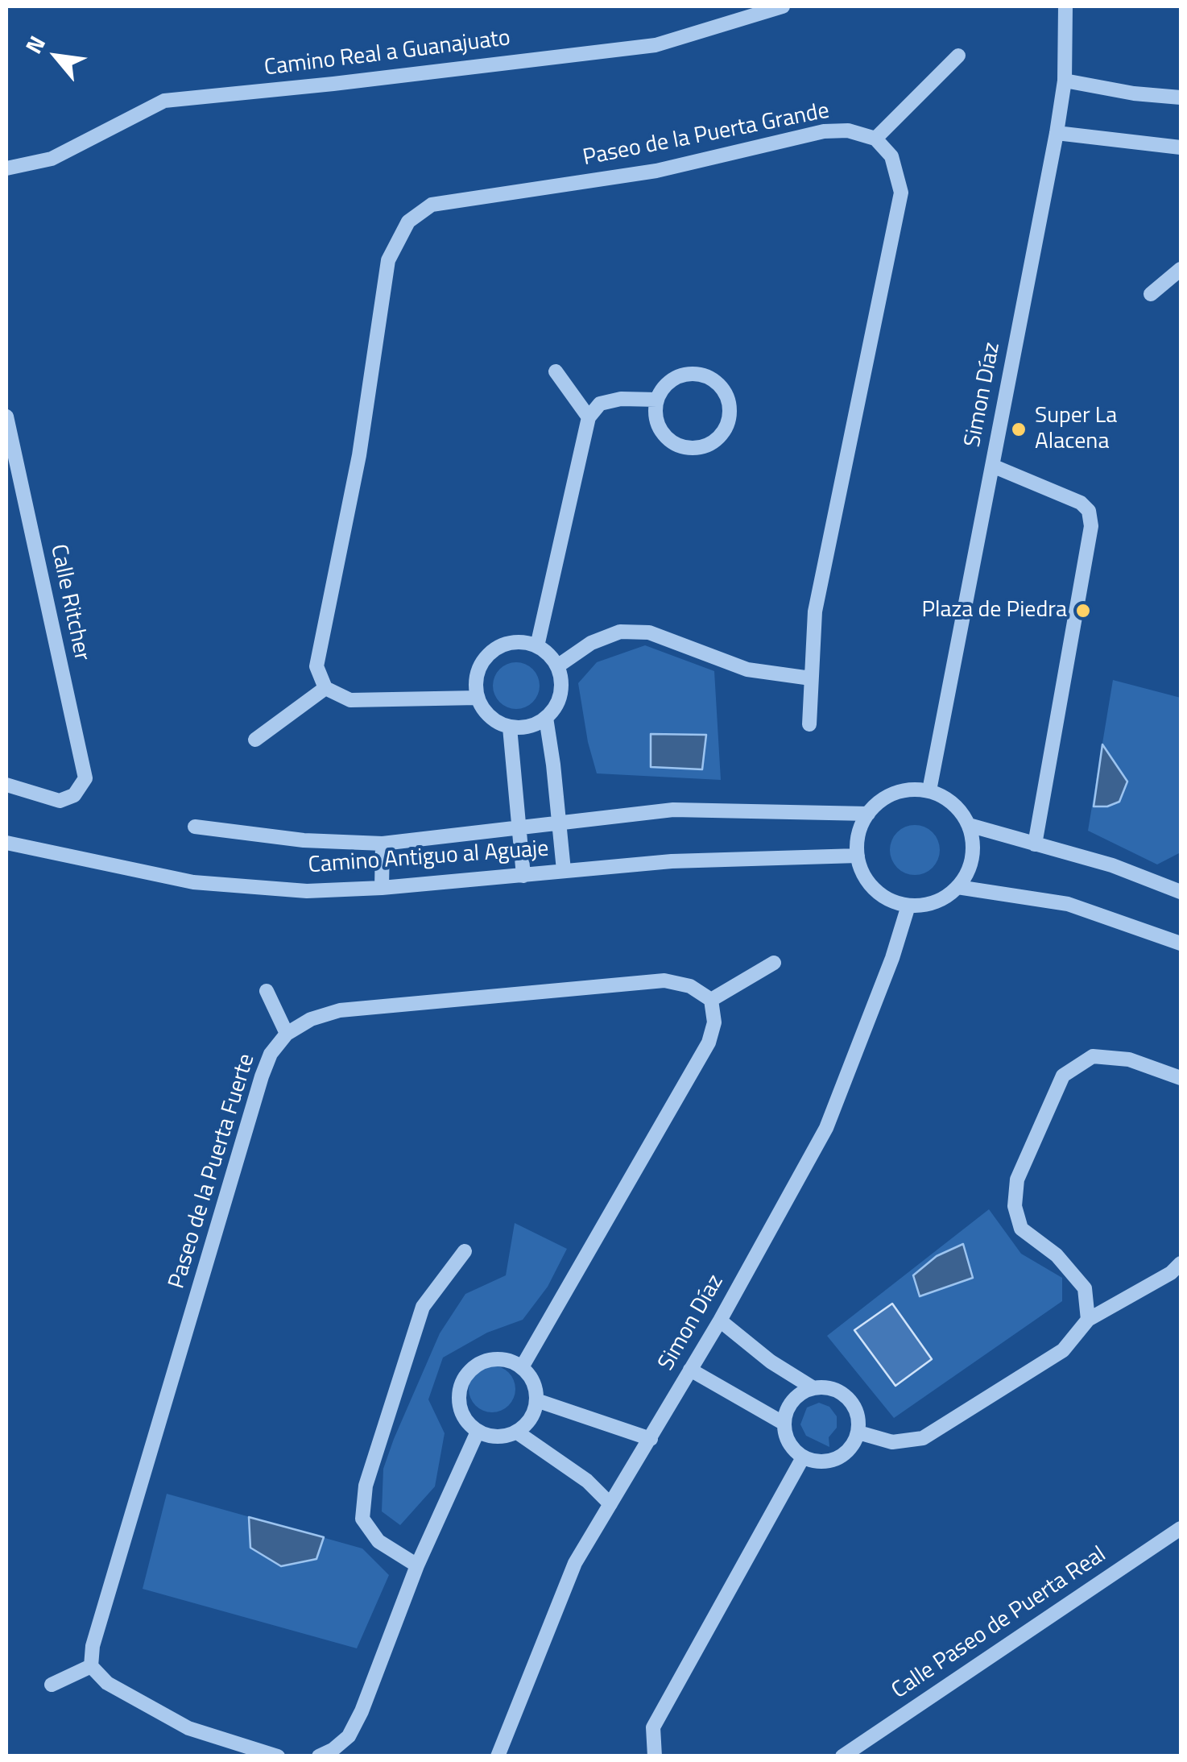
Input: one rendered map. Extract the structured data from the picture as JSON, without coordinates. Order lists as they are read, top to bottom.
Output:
{
  "streets": {
    "street": [
      "Camino Real a Guanajuato",
      "Paseo de la Puerta Grande",
      "Simon Díaz",
      "Calle Ritcher",
      "Camino Antiguo al Aguaje",
      "Paseo de la Puerta Fuerte",
      "Calle Paseo de Puerta Real"
    ]
  },
  "crossings": [
    ["Simon Díaz", "Camino Antiguo al Aguaje"]
  ],
  "places": ["Super La Alacena", "Plaza de Piedra"],
  "north": "top left"
}
